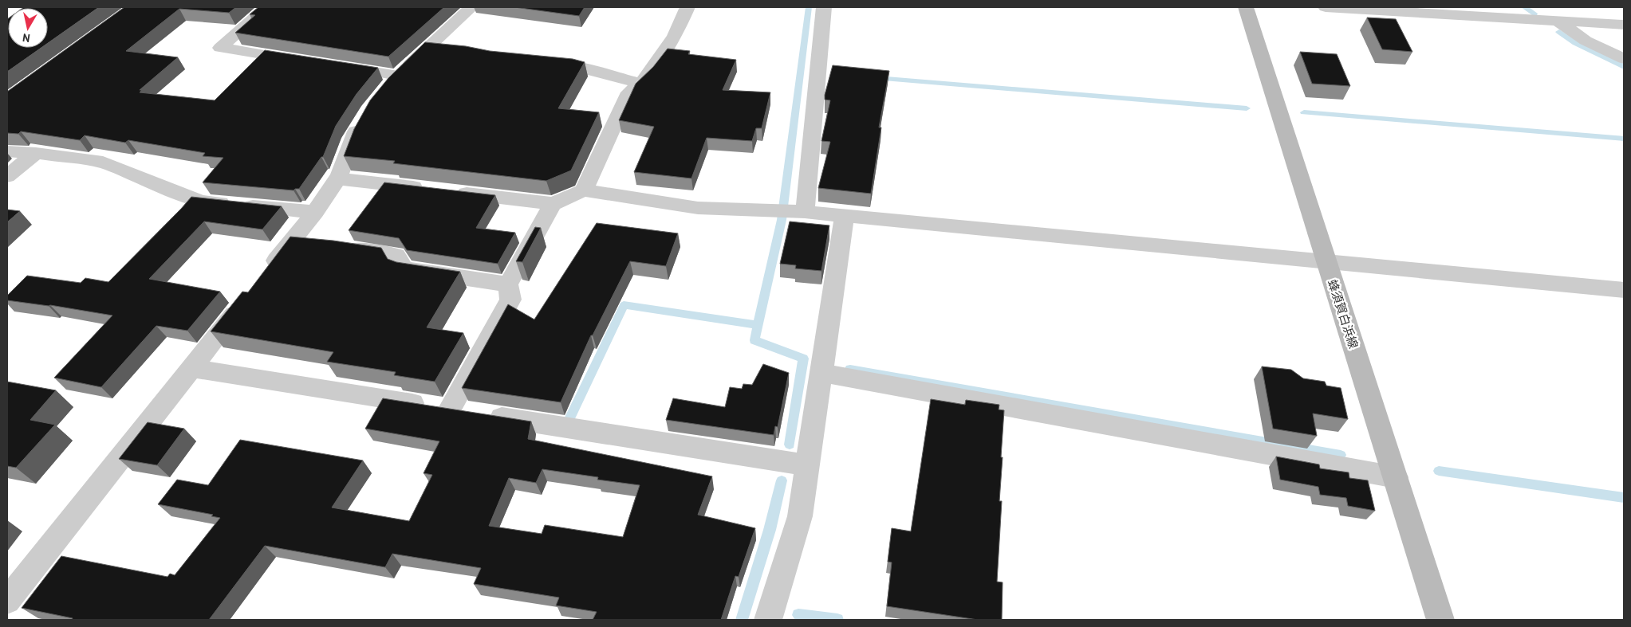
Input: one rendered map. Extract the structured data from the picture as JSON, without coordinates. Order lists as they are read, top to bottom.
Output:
{
  "streets": {
    "main road": ["蜂須賀白浜線"]
  },
  "north": "bottom"
}
